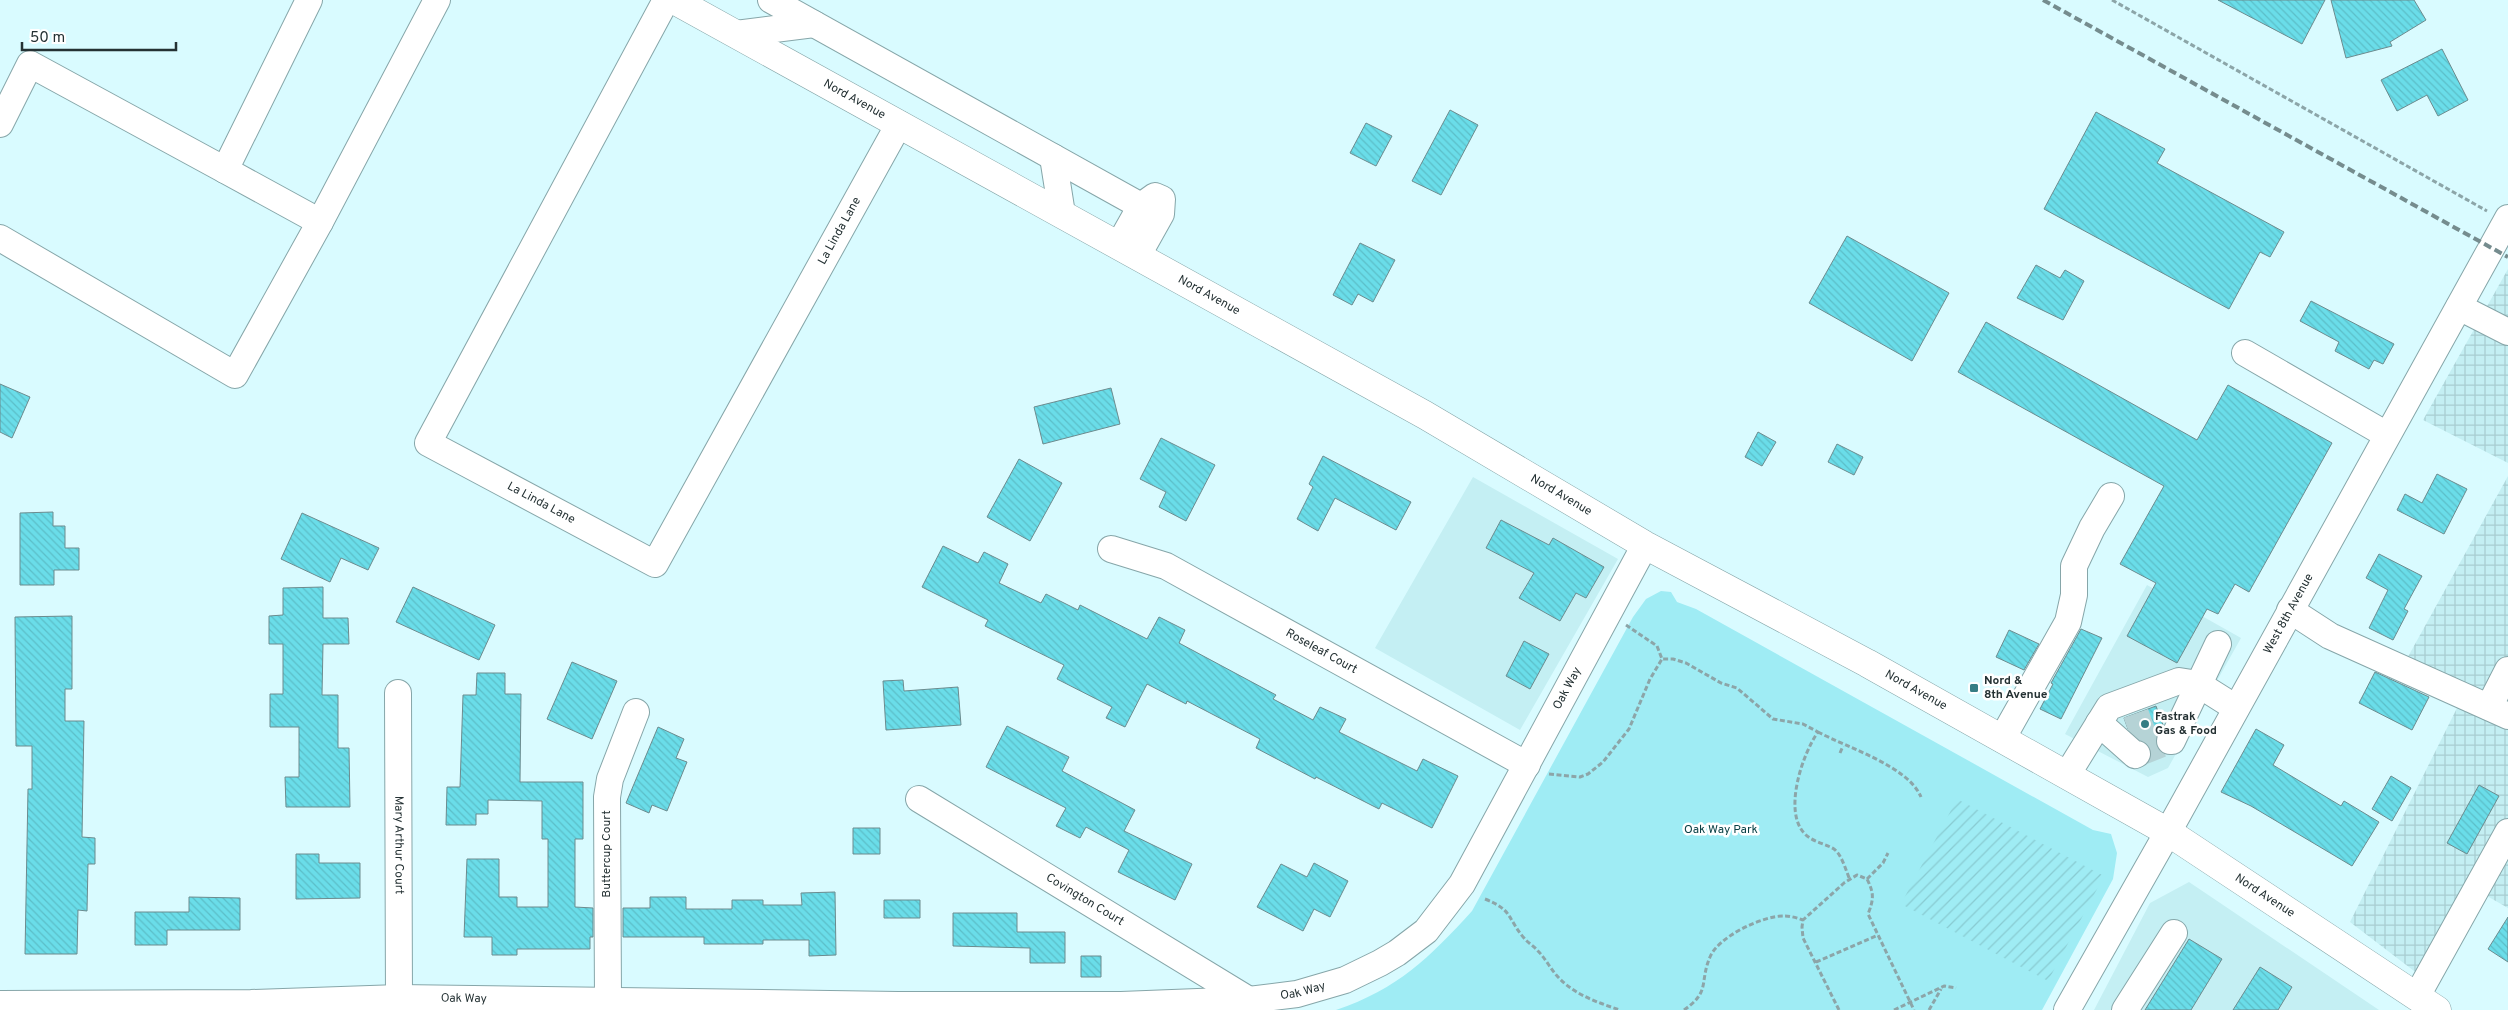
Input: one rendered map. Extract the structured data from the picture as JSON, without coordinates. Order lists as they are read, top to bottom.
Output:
{
  "streets": {
    "main road": ["Nord Avenue"],
    "street": [
      "La Linda Lane",
      "West 8th Avenue",
      "Roseleaf Court",
      "Oak Way",
      "Mary Arthur Court",
      "Buttercup Court",
      "Covington Court"
    ]
  },
  "crossings": [
    ["Nord Avenue", "La Linda Lane"],
    ["Nord Avenue", "West 8th Avenue"],
    ["Nord Avenue", "Oak Way"],
    ["Roseleaf Court", "Oak Way"],
    ["Oak Way", "Mary Arthur Court"],
    ["Oak Way", "Buttercup Court"],
    ["Oak Way", "Covington Court"]
  ],
  "parks": ["Oak Way Park"],
  "places": {
    "transit": ["Nord & 8th Avenue"],
    "other": ["Fastrak Gas & Food"]
  },
  "scale_bar": "50 m"
}
